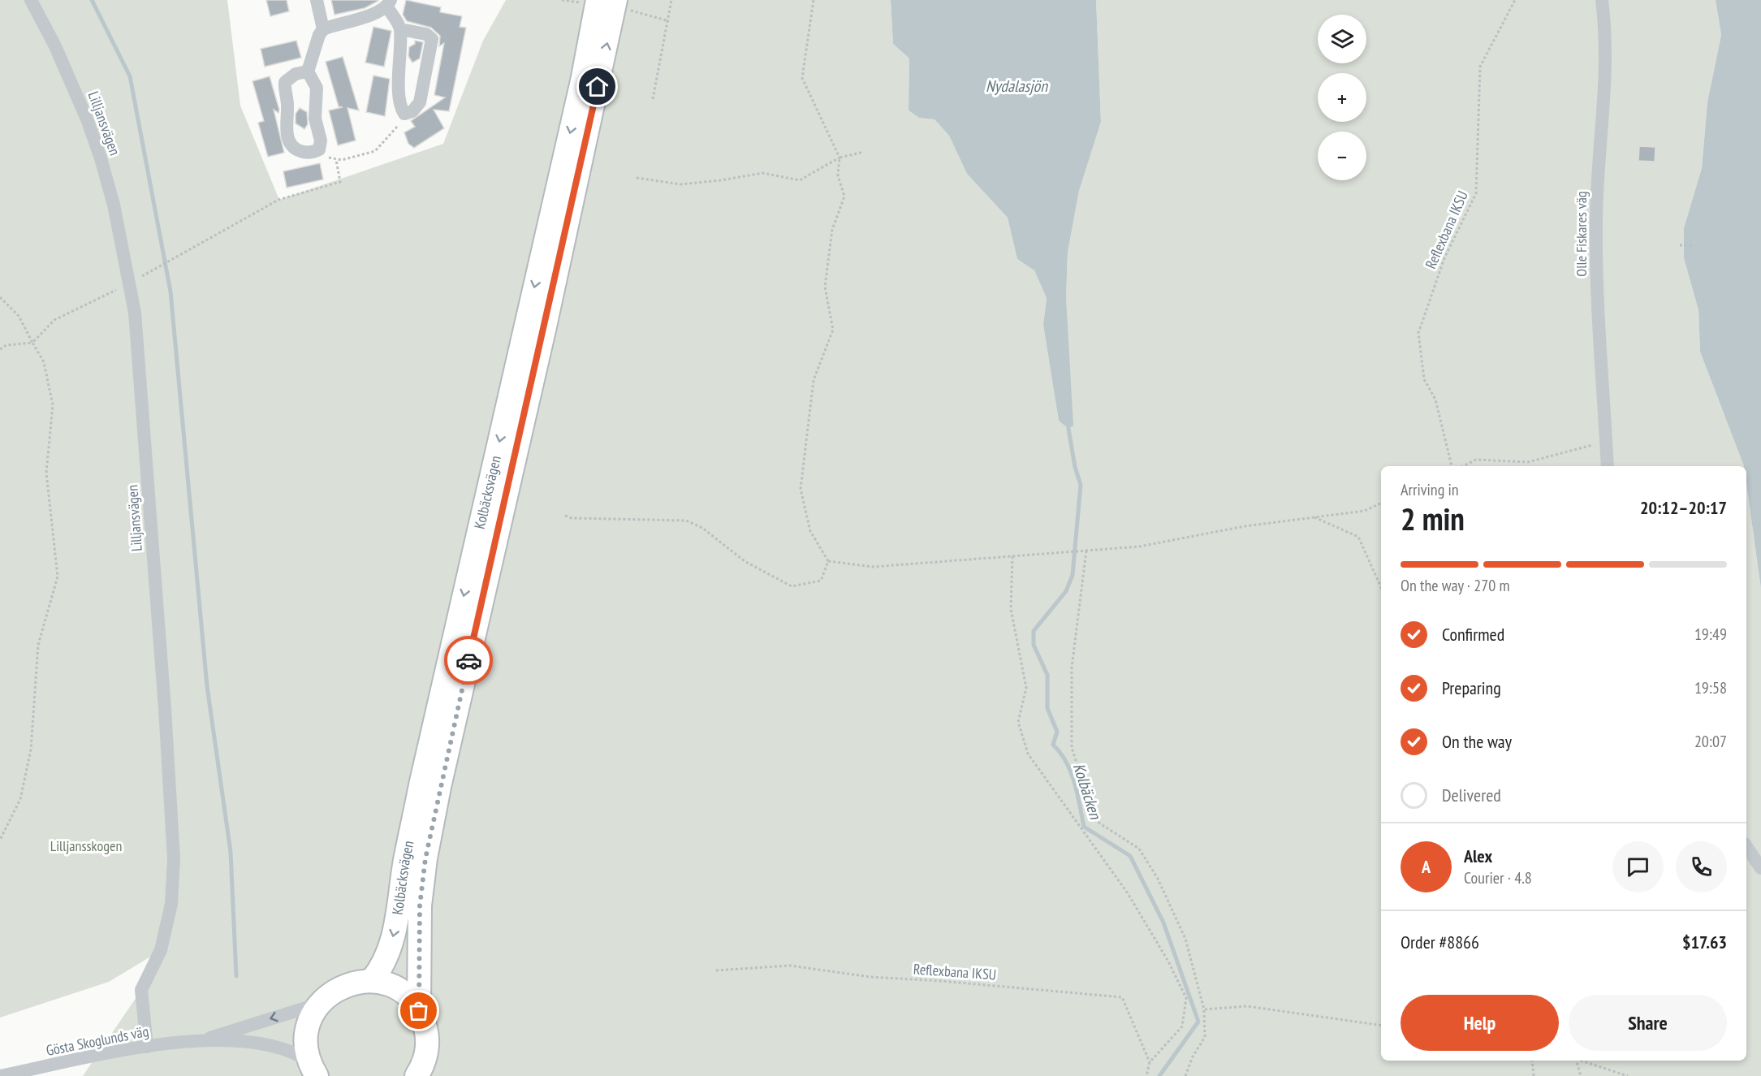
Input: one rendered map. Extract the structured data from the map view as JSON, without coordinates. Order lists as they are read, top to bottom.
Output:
{
  "streets": {
    "highway": ["Kolbäcksvägen"],
    "street": ["Lilljansvägen", "Olle Fiskares väg", "Gösta Skoglunds väg"],
    "path": ["Reflexbana IKSU"]
  },
  "crossings": [
    ["Lilljansvägen", "Gösta Skoglunds väg"]
  ],
  "water": ["Nydalasjön", "Kolbäcken"],
  "parks": ["Lilljansskogen"],
  "page": {
    "map_buttons": ["+", "−"],
    "heading": ["2 min", "Arriving in", "20:12–20:17"],
    "panel": [
      "Alex",
      "Courier · 4.8",
      "Order #8866",
      "$17.63"
    ],
    "bar": "On the way · 270 m",
    "list": [
      ["Confirmed", "19:49"],
      ["Preparing", "19:58"],
      ["On the way", "20:07"],
      "Delivered"
    ],
    "round": "A",
    "buttons": ["Help", "Share"]
  }
}
